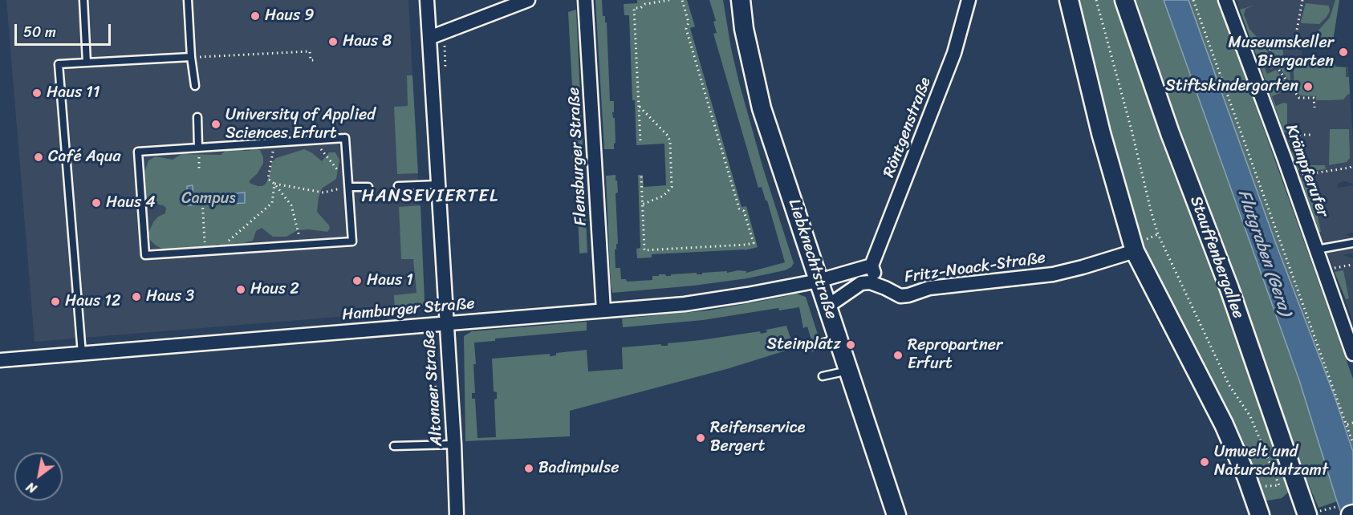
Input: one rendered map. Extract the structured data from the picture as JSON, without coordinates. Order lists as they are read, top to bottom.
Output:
{
  "streets": {
    "main road": ["Stauffenbergallee", "Liebknechtstraße"],
    "street": [
      "Röntgenstraße",
      "Flensburger Straße",
      "Krämpferufer",
      "Fritz-Noack-Straße",
      "Hamburger Straße",
      "Altonaer Straße"
    ]
  },
  "crossings": [
    ["Flensburger Straße", "Hamburger Straße"],
    ["Liebknechtstraße", "Fritz-Noack-Straße"],
    ["Liebknechtstraße", "Hamburger Straße"],
    ["Hamburger Straße", "Altonaer Straße"]
  ],
  "districts": ["HANSEVIERTEL"],
  "water": ["Flutgraben (Gera)"],
  "parks": ["Campus"],
  "places": [
    "Haus 9",
    "Haus 8",
    "Museumskeller Biergarten",
    "Stiftskindergarten",
    "Haus 11",
    "University of Applied Sciences Erfurt",
    "Café Aqua",
    "Haus 4",
    "Haus 1",
    "Haus 2",
    "Haus 3",
    "Haus 12",
    "Steinplatz",
    "Repropartner Erfurt",
    "Reifenservice Bergert",
    "Umwelt und Naturschutzamt",
    "Badimpulse"
  ],
  "scale_bar": "50 m",
  "north": "bottom left"
}
